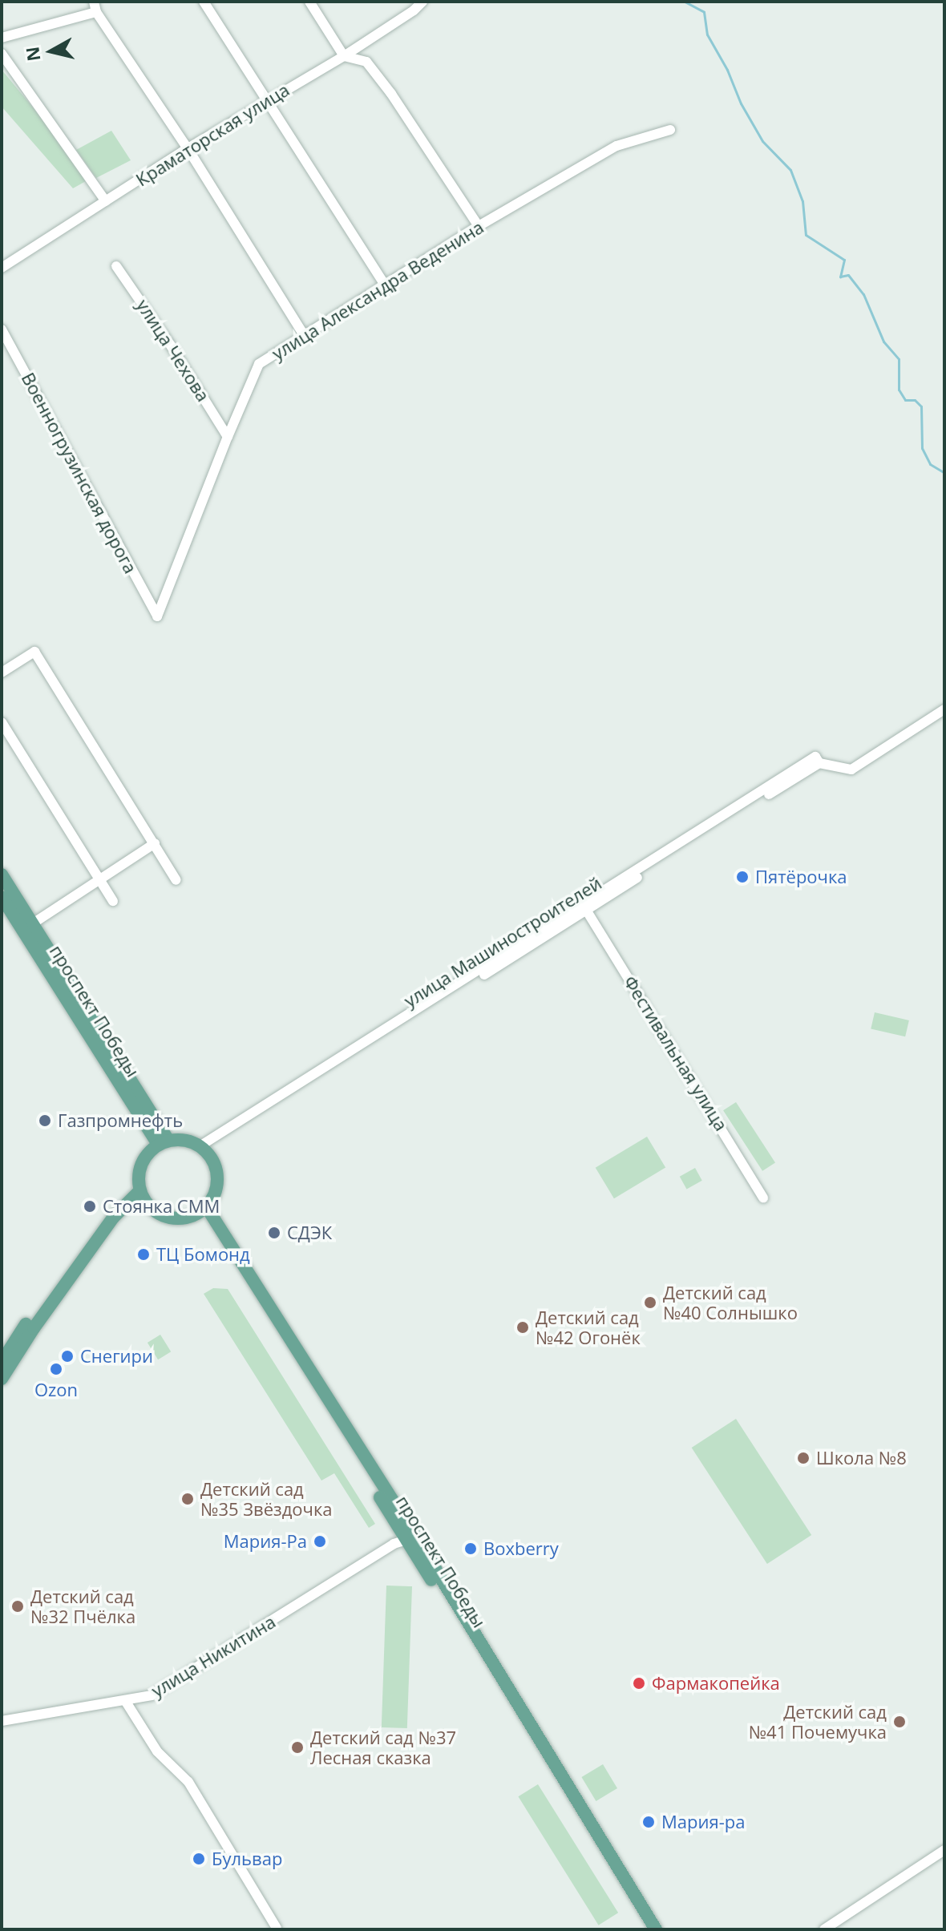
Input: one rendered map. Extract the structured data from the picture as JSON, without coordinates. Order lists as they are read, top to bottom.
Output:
{
  "streets": {
    "main road": ["проспект Победы"],
    "street": [
      "Краматорская улица",
      "улица Александра Веденина",
      "улица Чехова",
      "Военногрузинская дорога",
      "улица Машиностроителей",
      "Фестивальная улица",
      "улица Никитина"
    ]
  },
  "crossings": [
    ["улица Александра Веденина", "улица Чехова"],
    ["улица Александра Веденина", "Военногрузинская дорога"],
    ["улица Машиностроителей", "проспект Победы"],
    ["улица Машиностроителей", "Фестивальная улица"],
    ["проспект Победы", "улица Никитина"]
  ],
  "places": [
    "Пятёрочка",
    "Газпромнефть",
    "Стоянка СММ",
    "СДЭК",
    "ТЦ Бомонд",
    "Детский сад №40 Солнышко",
    "Детский сад №42 Огонёк",
    "Снегири",
    "Ozon",
    "Школа №8",
    "Детский сад №35 Звёздочка",
    "Мария-Ра",
    "Boxberry",
    "Детский сад №32 Пчёлка",
    "Фармакопейка",
    "Детский сад №41 Почемучка",
    "Детский сад №37 Лесная сказка",
    "Мария-ра",
    "Бульвар"
  ],
  "north": "left"
}
